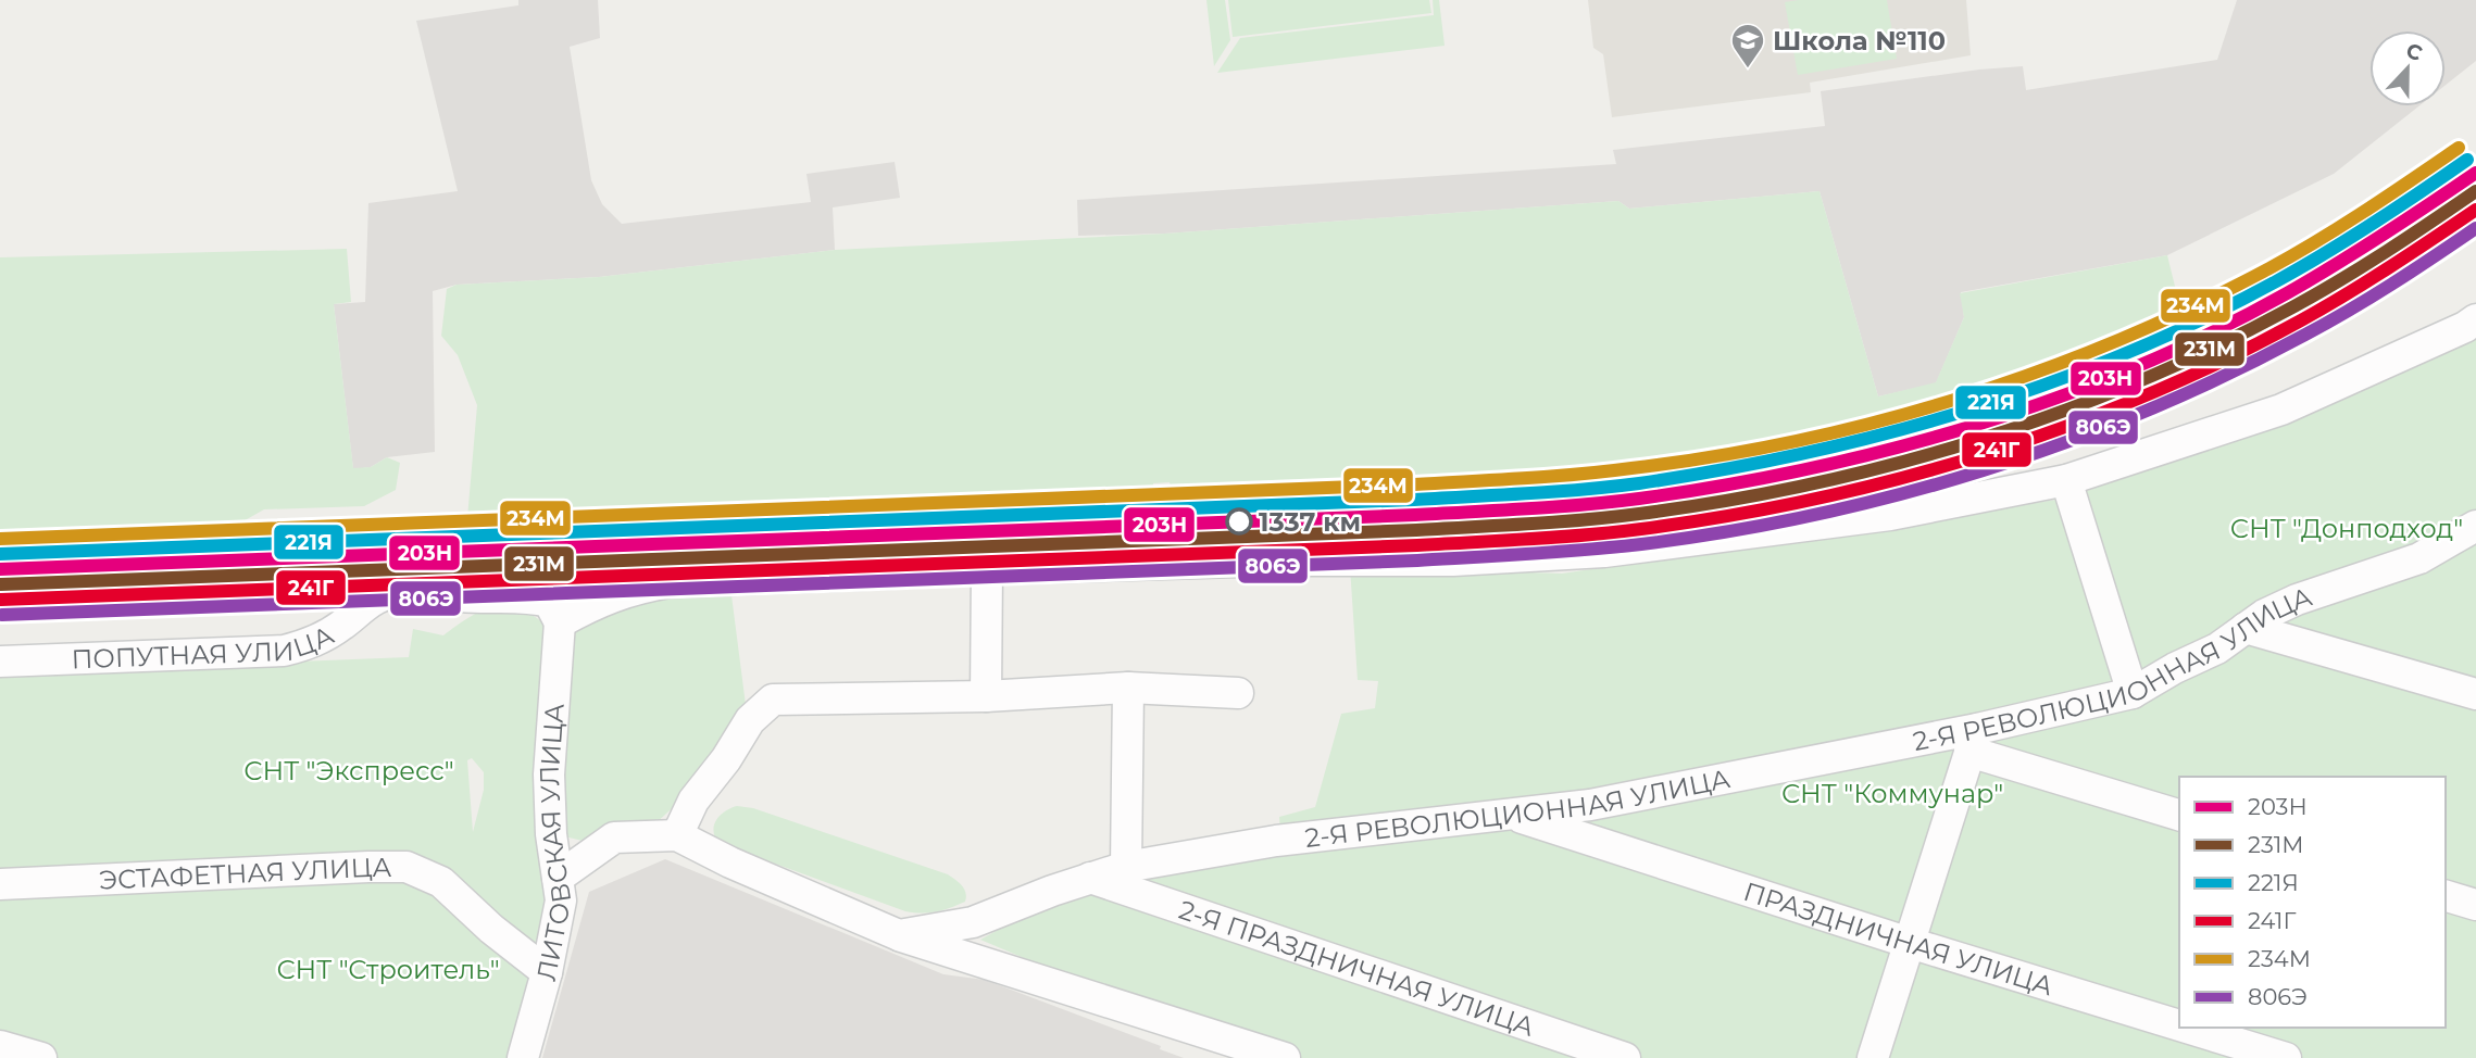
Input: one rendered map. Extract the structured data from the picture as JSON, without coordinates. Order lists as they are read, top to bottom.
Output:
{
  "streets": {
    "street": [
      "ПОПУТНАЯ УЛИЦА",
      "2-Я РЕВОЛЮЦИОННАЯ УЛИЦА",
      "ЛИТОВСКАЯ УЛИЦА",
      "ЭСТАФЕТНАЯ УЛИЦА",
      "ПРАЗДНИЧНАЯ УЛИЦА",
      "2-Я ПРАЗДНИЧНАЯ УЛИЦА"
    ]
  },
  "crossings": [
    ["ПОПУТНАЯ УЛИЦА", "ЛИТОВСКАЯ УЛИЦА"],
    ["2-Я РЕВОЛЮЦИОННАЯ УЛИЦА", "ПРАЗДНИЧНАЯ УЛИЦА"],
    ["2-Я РЕВОЛЮЦИОННАЯ УЛИЦА", "2-Я ПРАЗДНИЧНАЯ УЛИЦА"],
    ["ЛИТОВСКАЯ УЛИЦА", "ЭСТАФЕТНАЯ УЛИЦА"]
  ],
  "parks": [
    "СНТ \"Донподход\"",
    "СНТ \"Экспресс\"",
    "СНТ \"Коммунар\"",
    "СНТ \"Строитель\""
  ],
  "places": {
    "school or university": ["Школа №110"],
    "other": ["1337 км"]
  },
  "lines": [
    "transit line 234М",
    "transit line 221Я",
    "transit line 203Н",
    "transit line 231М",
    "transit line 241Г",
    "transit line 806Э"
  ],
  "legend": [
    "203Н",
    "231М",
    "221Я",
    "241Г",
    "234М",
    "806Э"
  ],
  "north": "top"
}
